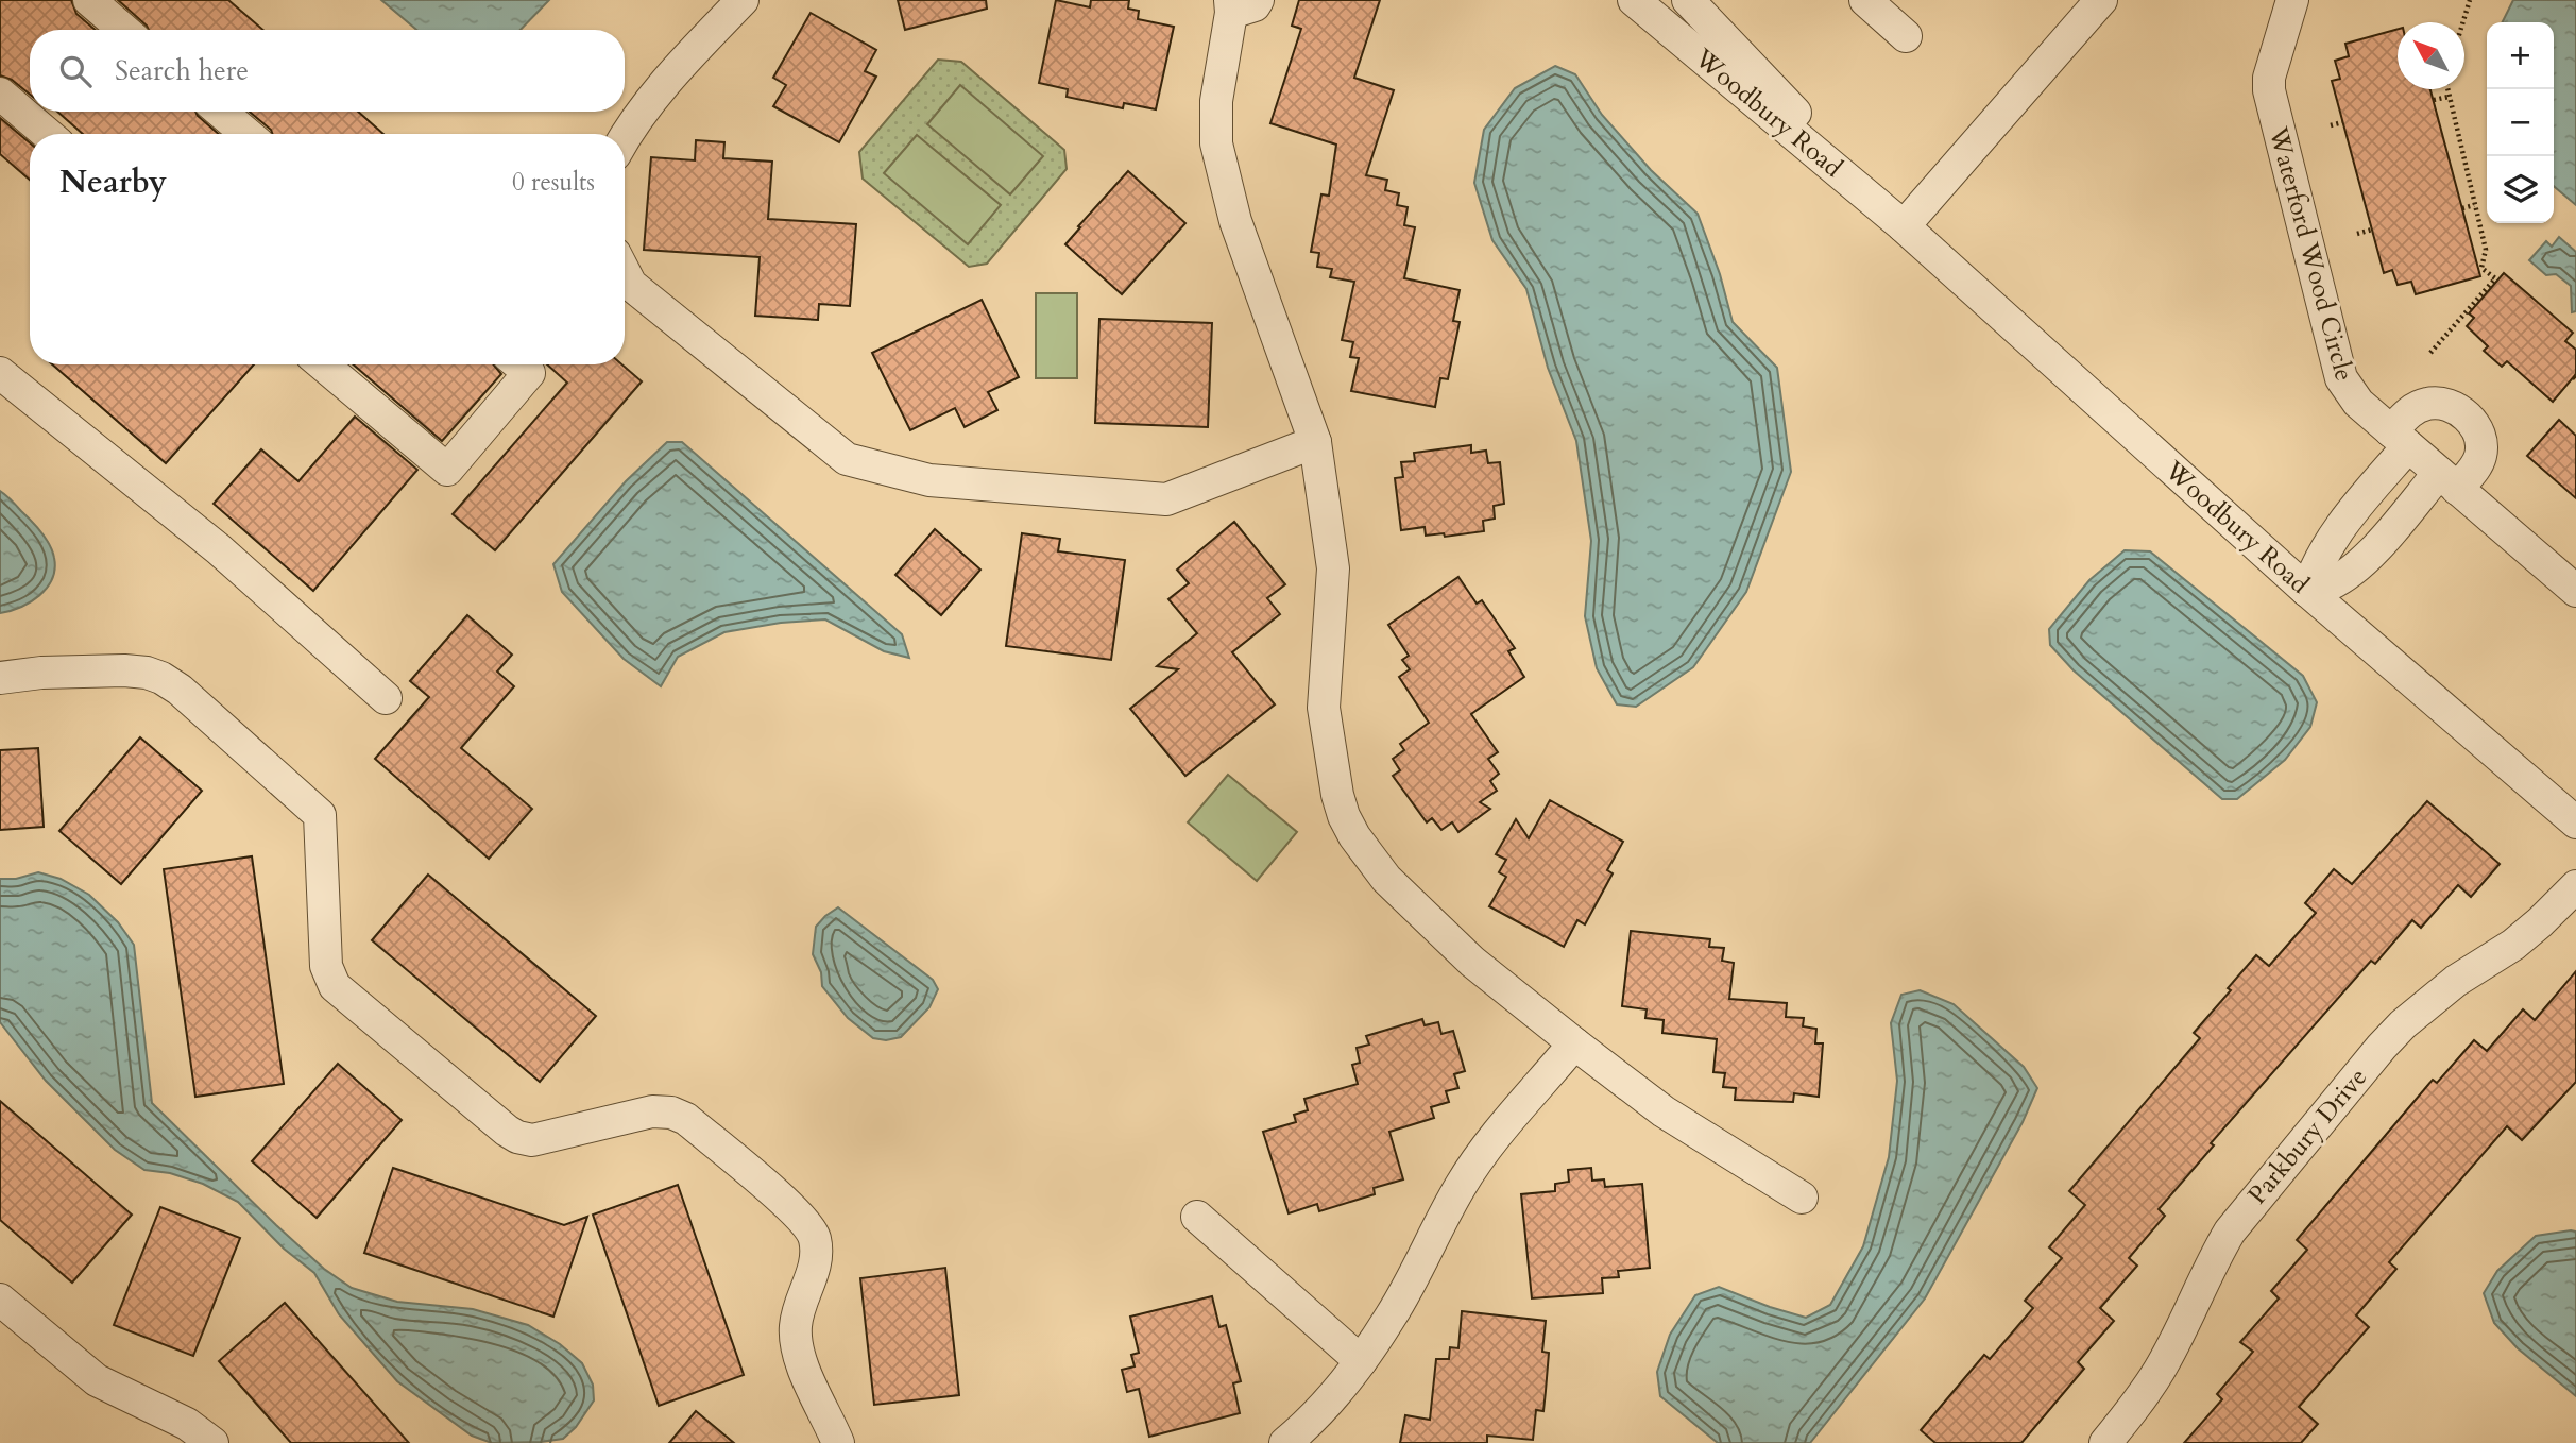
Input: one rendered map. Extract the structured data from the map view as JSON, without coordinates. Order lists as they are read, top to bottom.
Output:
{
  "streets": {
    "street": ["Woodbury Road", "Waterford Wood Circle", "Parkbury Drive"]
  },
  "north": "top left",
  "page": {
    "map_buttons": ["+", "−"],
    "search": "Search here",
    "heading": ["Nearby", "0 results"]
  }
}
